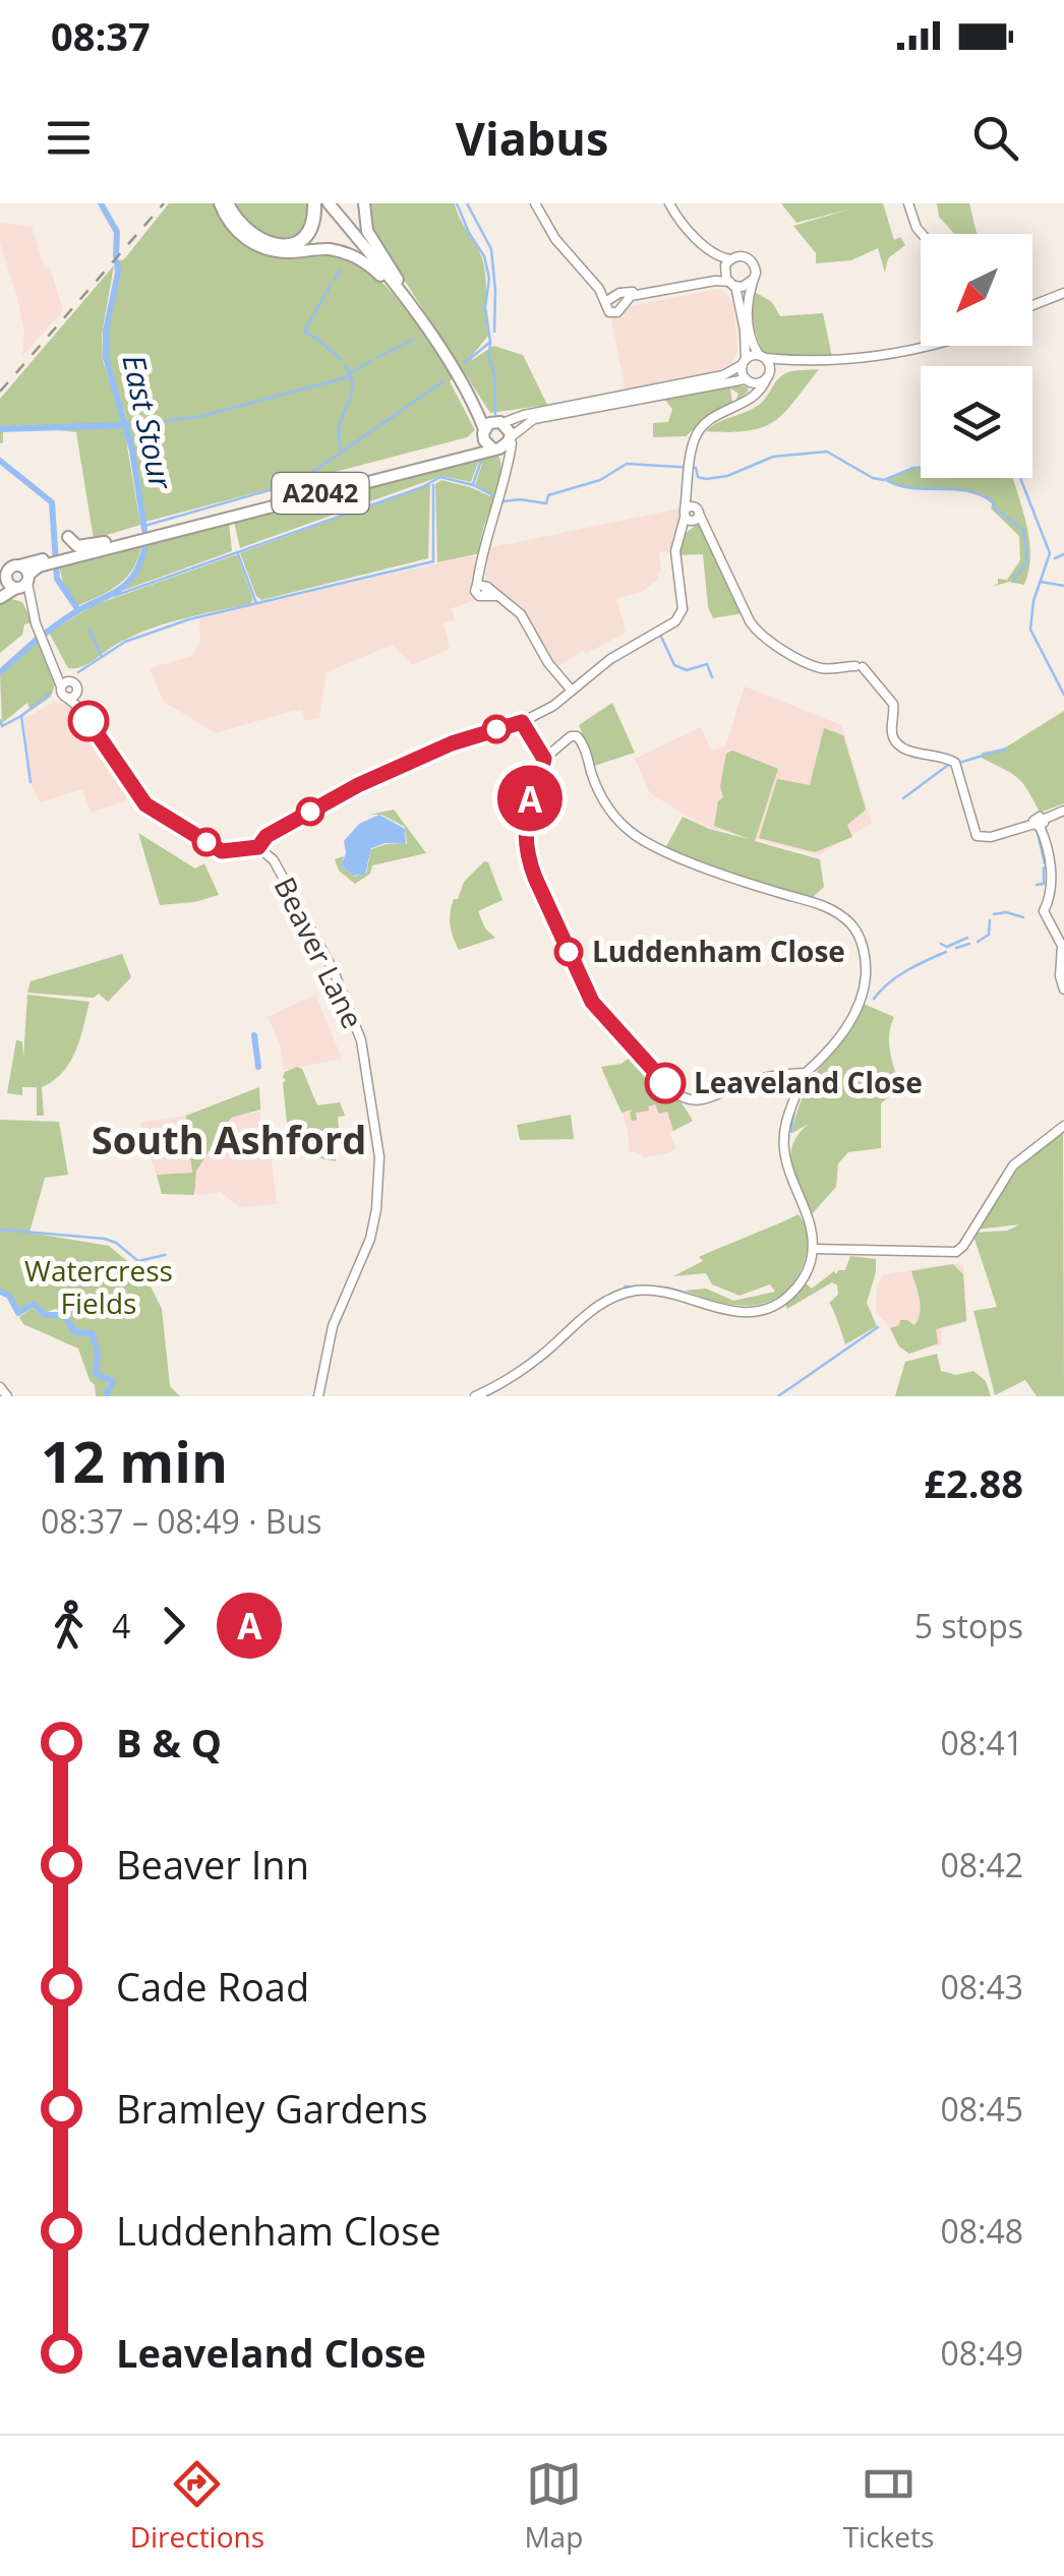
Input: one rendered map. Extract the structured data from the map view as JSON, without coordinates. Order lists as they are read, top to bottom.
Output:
{
  "streets": {
    "main road": ["A2042"],
    "street": ["Beaver Lane"]
  },
  "districts": ["South Ashford"],
  "water": ["East Stour"],
  "parks": ["Watercress Fields"],
  "places": ["Luddenham Close", "Leaveland Close"],
  "lines": ["bus line A"],
  "north": "bottom left",
  "page": {
    "status": "08:37",
    "header": "Viabus",
    "on_map": "A",
    "heading": ["12 min", "08:37 – 08:49 · Bus", "£2.88"],
    "legs": ["4", "A", "5 stops"],
    "list": [
      {
        "name": "B & Q",
        "value": "08:41"
      },
      {
        "name": "Beaver Inn",
        "value": "08:42"
      },
      {
        "name": "Cade Road",
        "value": "08:43"
      },
      {
        "name": "Bramley Gardens",
        "value": "08:45"
      },
      {
        "name": "Luddenham Close",
        "value": "08:48"
      },
      {
        "name": "Leaveland Close",
        "value": "08:49"
      }
    ],
    "tabs": ["Directions", "Map", "Tickets"]
  }
}
